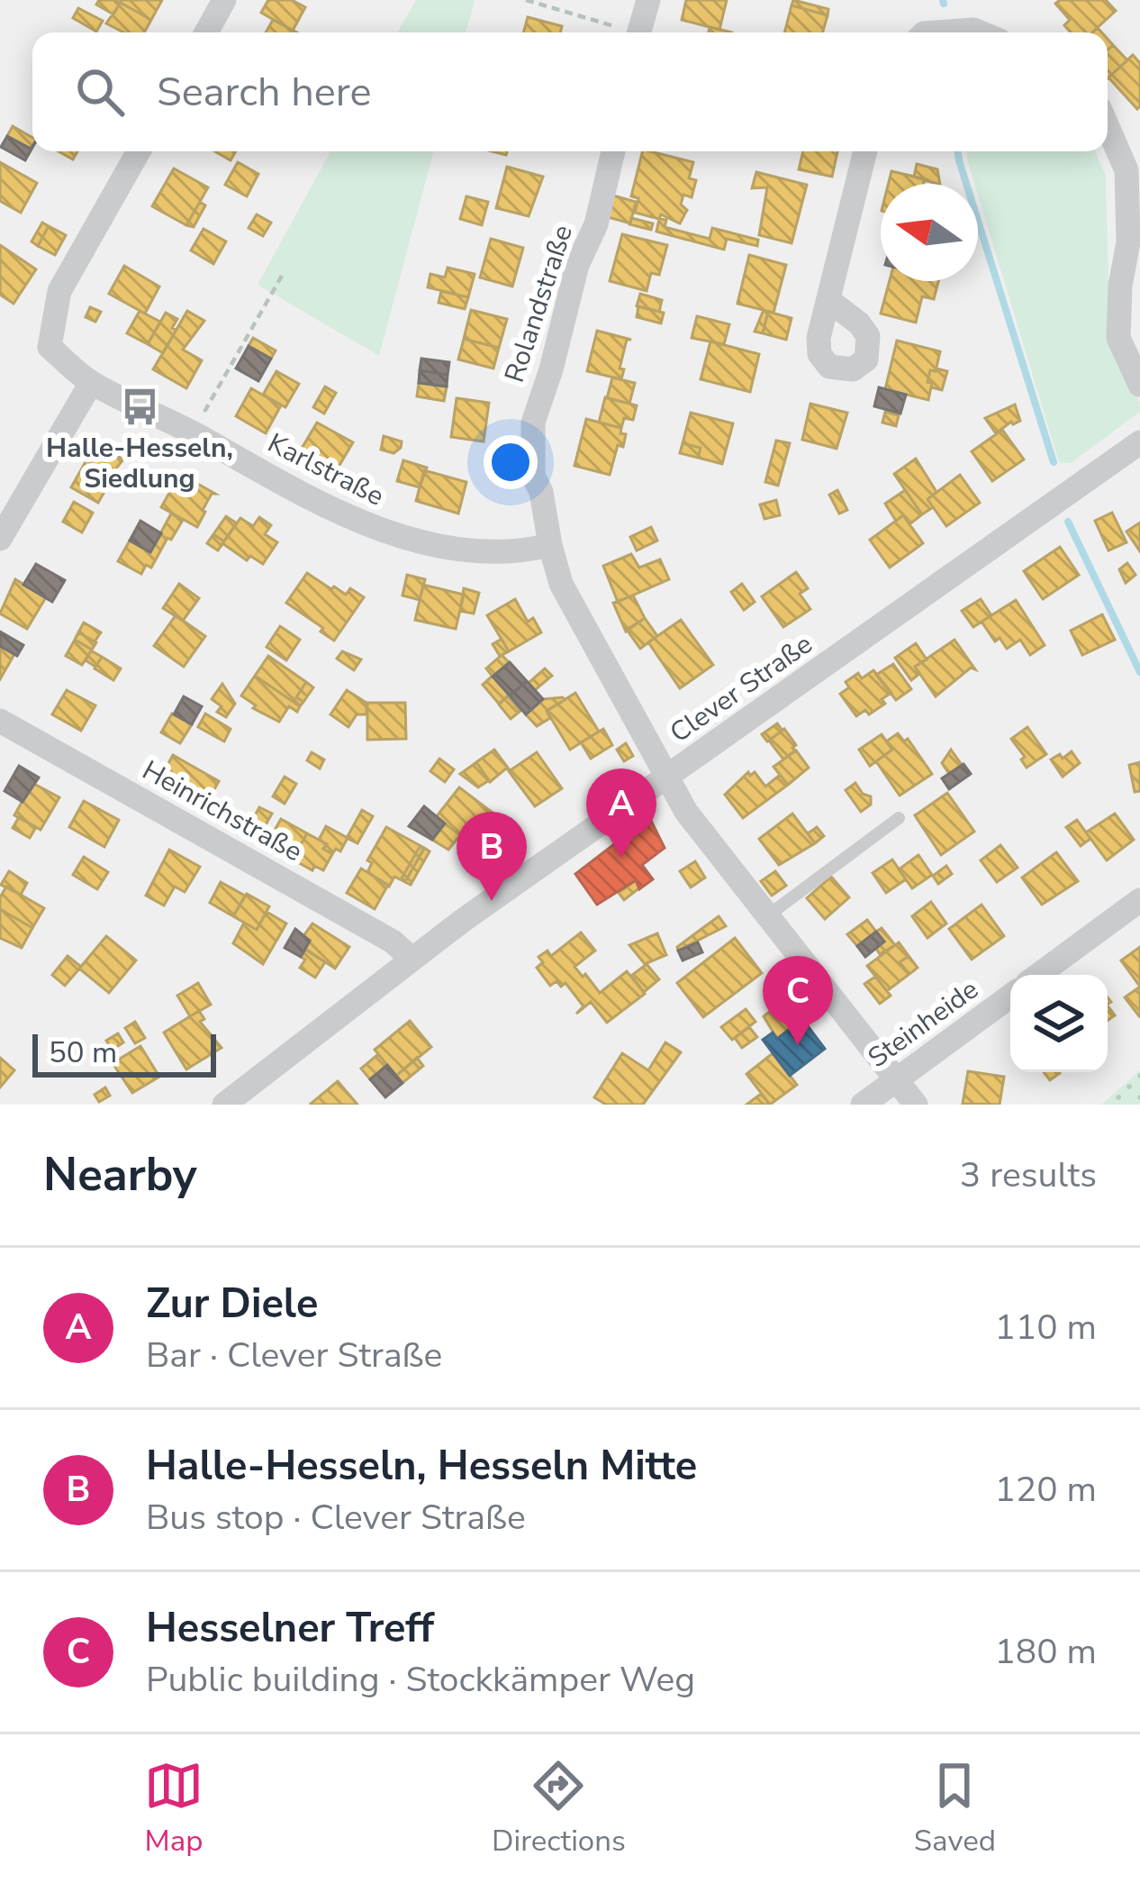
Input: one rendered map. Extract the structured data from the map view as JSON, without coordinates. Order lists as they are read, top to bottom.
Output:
{
  "streets": {
    "street": [
      "Rolandstraße",
      "Karlstraße",
      "Clever Straße",
      "Heinrichstraße",
      "Steinheide"
    ]
  },
  "crossings": [
    ["Rolandstraße", "Karlstraße"],
    ["Rolandstraße", "Clever Straße"],
    ["Rolandstraße", "Steinheide"],
    ["Clever Straße", "Heinrichstraße"]
  ],
  "places": {
    "bus stop": ["Halle-Hesseln, Siedlung"]
  },
  "scale_bar": "50 m",
  "north": "left",
  "page": {
    "search": "Search here",
    "pins": ["A", "B", "C"],
    "scale": "50 m",
    "heading": ["Nearby", "3 results"],
    "list": [
      {
        "mark": "A",
        "name": "Zur Diele",
        "note": "Bar · Clever Straße",
        "value": "110 m"
      },
      {
        "mark": "B",
        "name": "Halle-Hesseln, Hesseln Mitte",
        "note": "Bus stop · Clever Straße",
        "value": "120 m"
      },
      {
        "mark": "C",
        "name": "Hesselner Treff",
        "note": "Public building · Stockkämper Weg",
        "value": "180 m"
      }
    ],
    "nav": ["Map", "Directions", "Saved"]
  }
}
